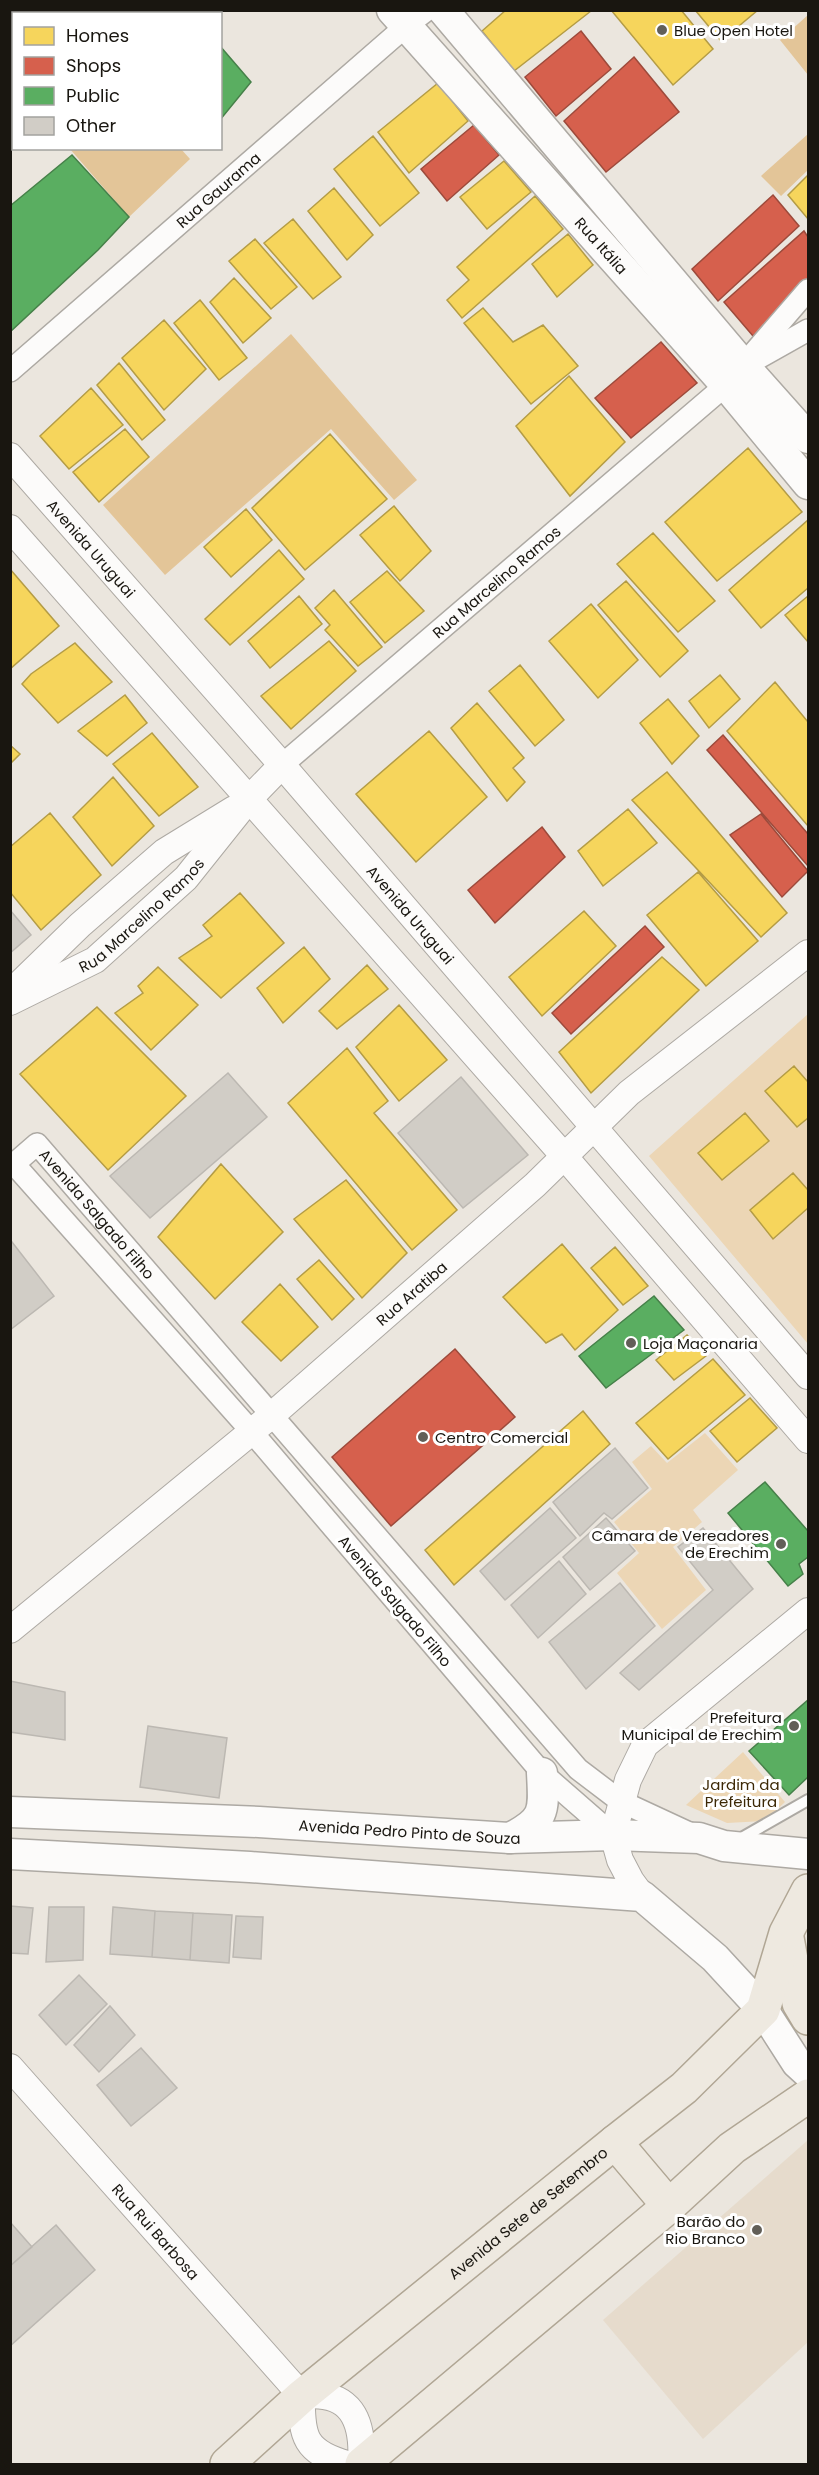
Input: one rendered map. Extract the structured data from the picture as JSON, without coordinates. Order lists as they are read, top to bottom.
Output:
{
  "streets": {
    "main road": ["Rua Itália", "Avenida Pedro Pinto de Souza", "Avenida Sete de Setembro"],
    "street": [
      "Rua Gaurama",
      "Avenida Uruguai",
      "Rua Marcelino Ramos",
      "Avenida Salgado Filho",
      "Rua Aratiba",
      "Rua Rui Barbosa"
    ]
  },
  "crossings": [
    ["Rua Gaurama", "Rua Itália"],
    ["Rua Itália", "Rua Marcelino Ramos"],
    ["Avenida Uruguai", "Rua Marcelino Ramos"],
    ["Avenida Uruguai", "Rua Aratiba"],
    ["Avenida Salgado Filho", "Rua Aratiba"],
    ["Avenida Salgado Filho", "Avenida Pedro Pinto de Souza"],
    ["Avenida Sete de Setembro", "Rua Rui Barbosa"]
  ],
  "parks": ["Jardim da Prefeitura"],
  "places": [
    "Blue Open Hotel",
    "Loja Maçonaria",
    "Centro Comercial",
    "Câmara de Vereadores de Erechim",
    "Prefeitura Municipal de Erechim",
    "Barão do Rio Branco"
  ],
  "legend": [
    "Homes",
    "Shops",
    "Public",
    "Other"
  ]
}
